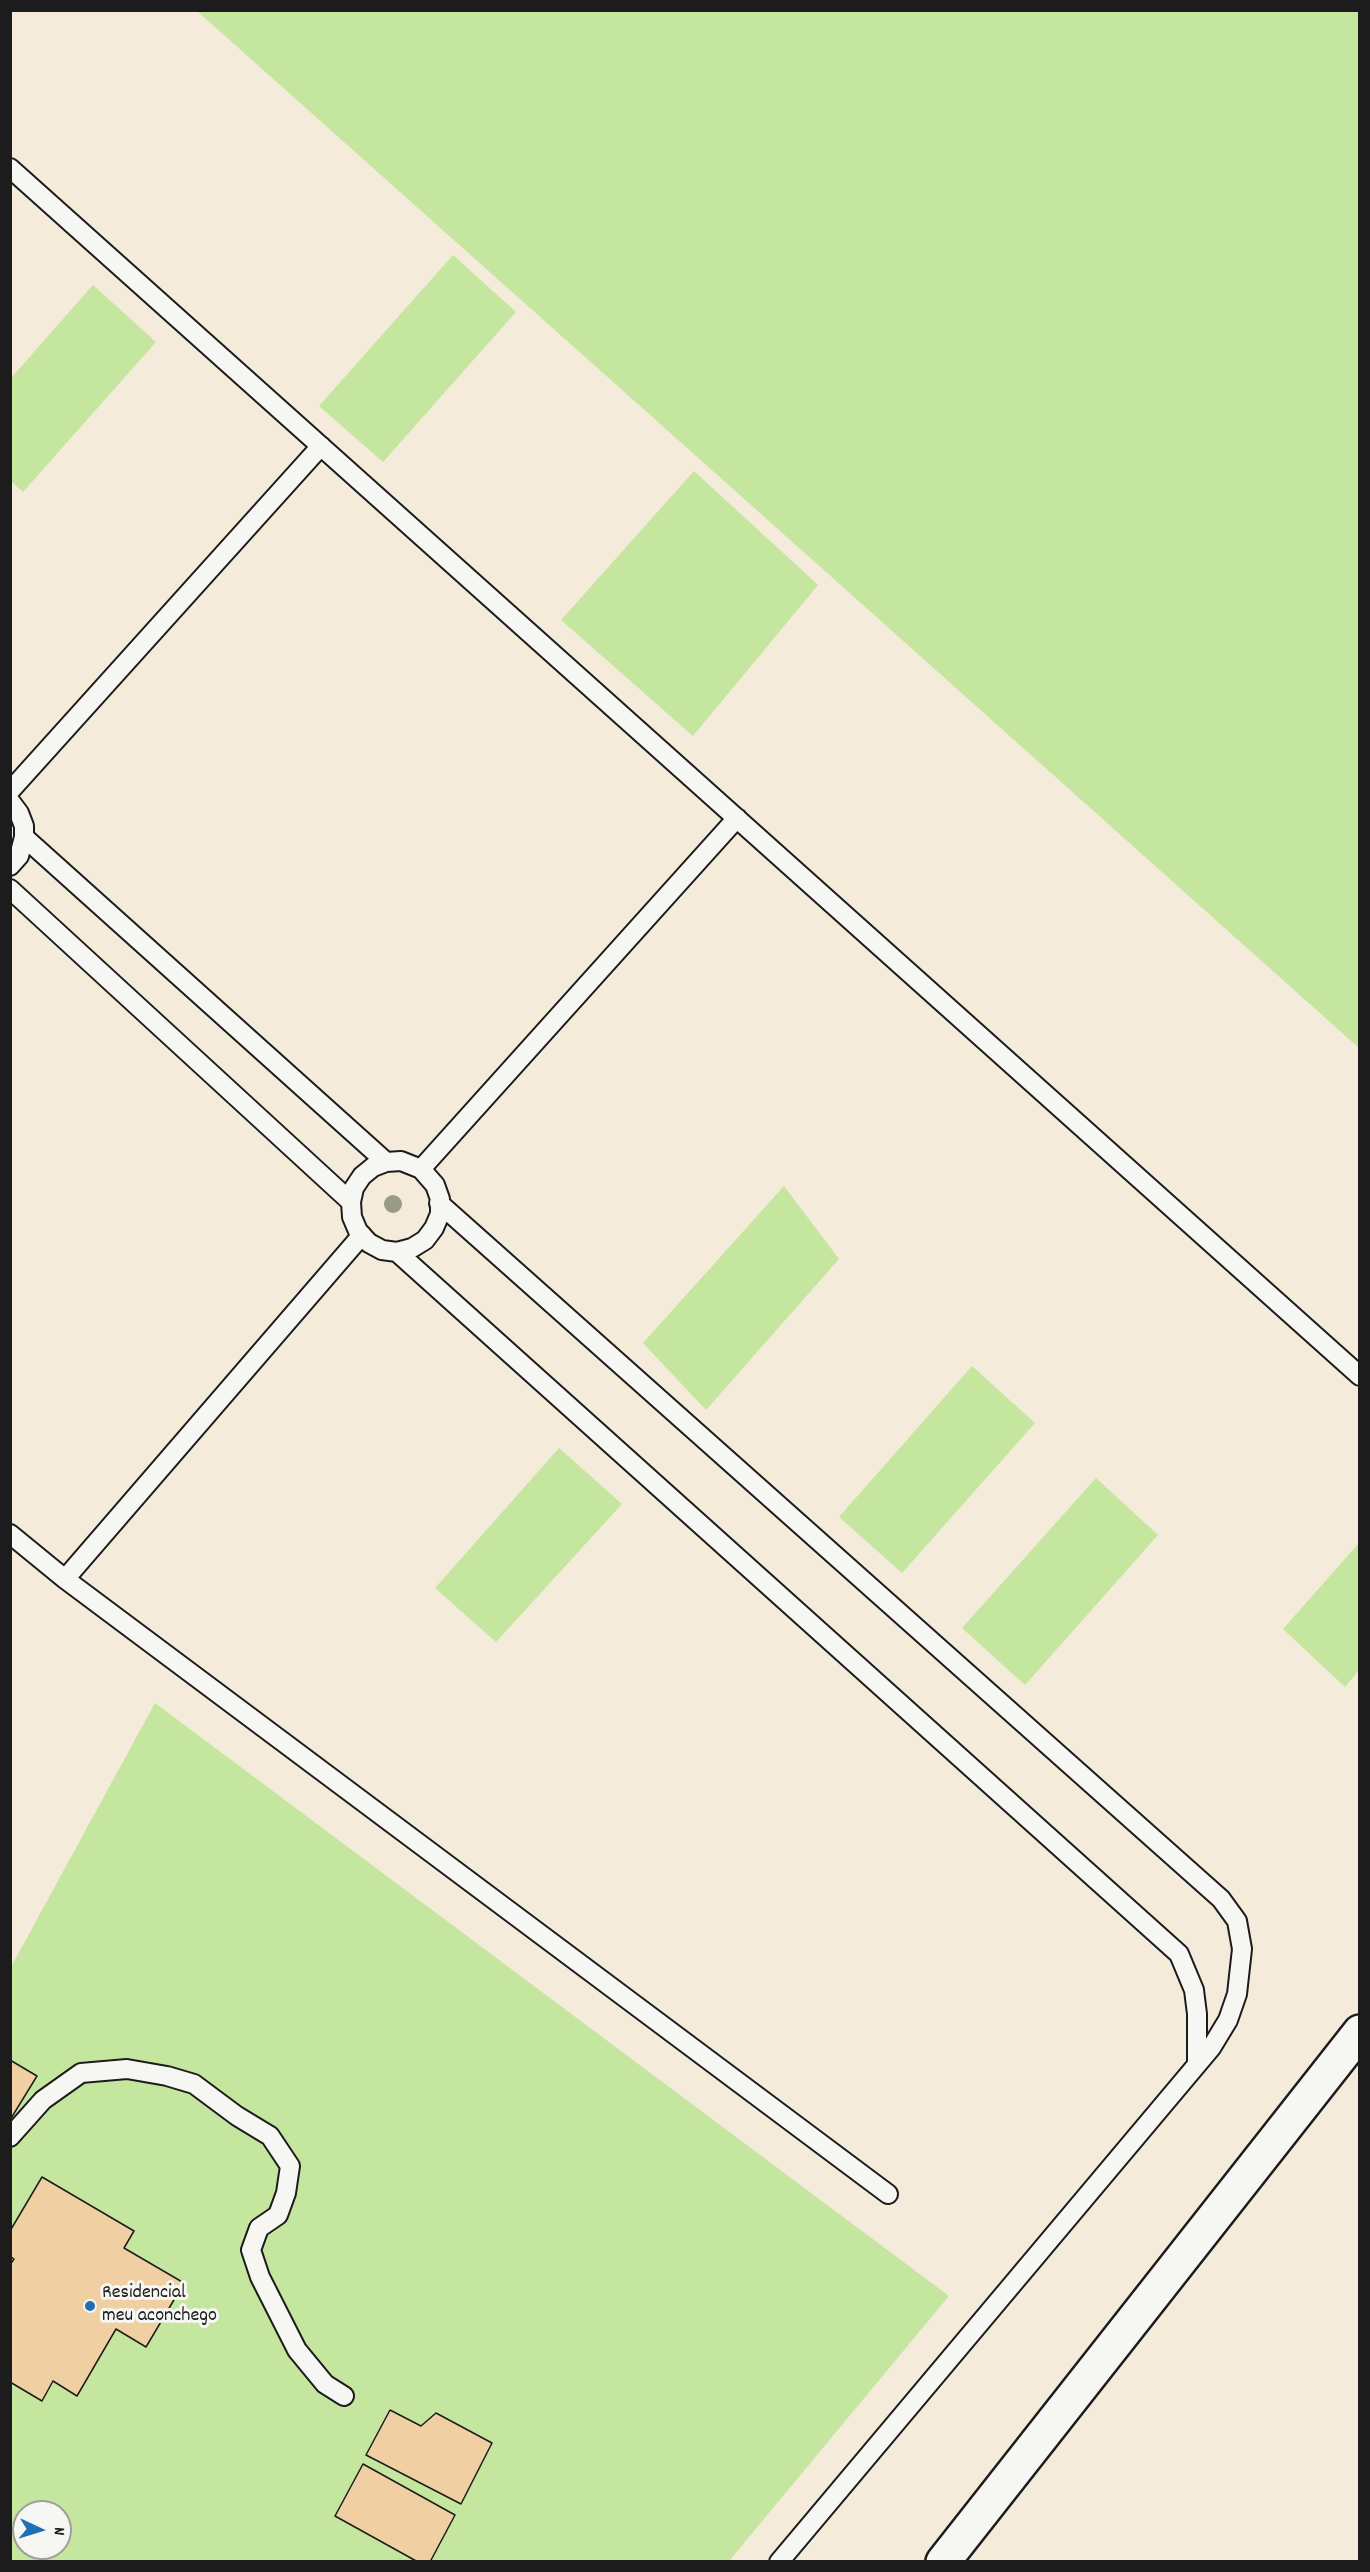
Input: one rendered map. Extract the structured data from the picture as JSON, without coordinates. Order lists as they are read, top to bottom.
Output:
{
  "places": ["Residencial meu aconchego"],
  "north": "right"
}
